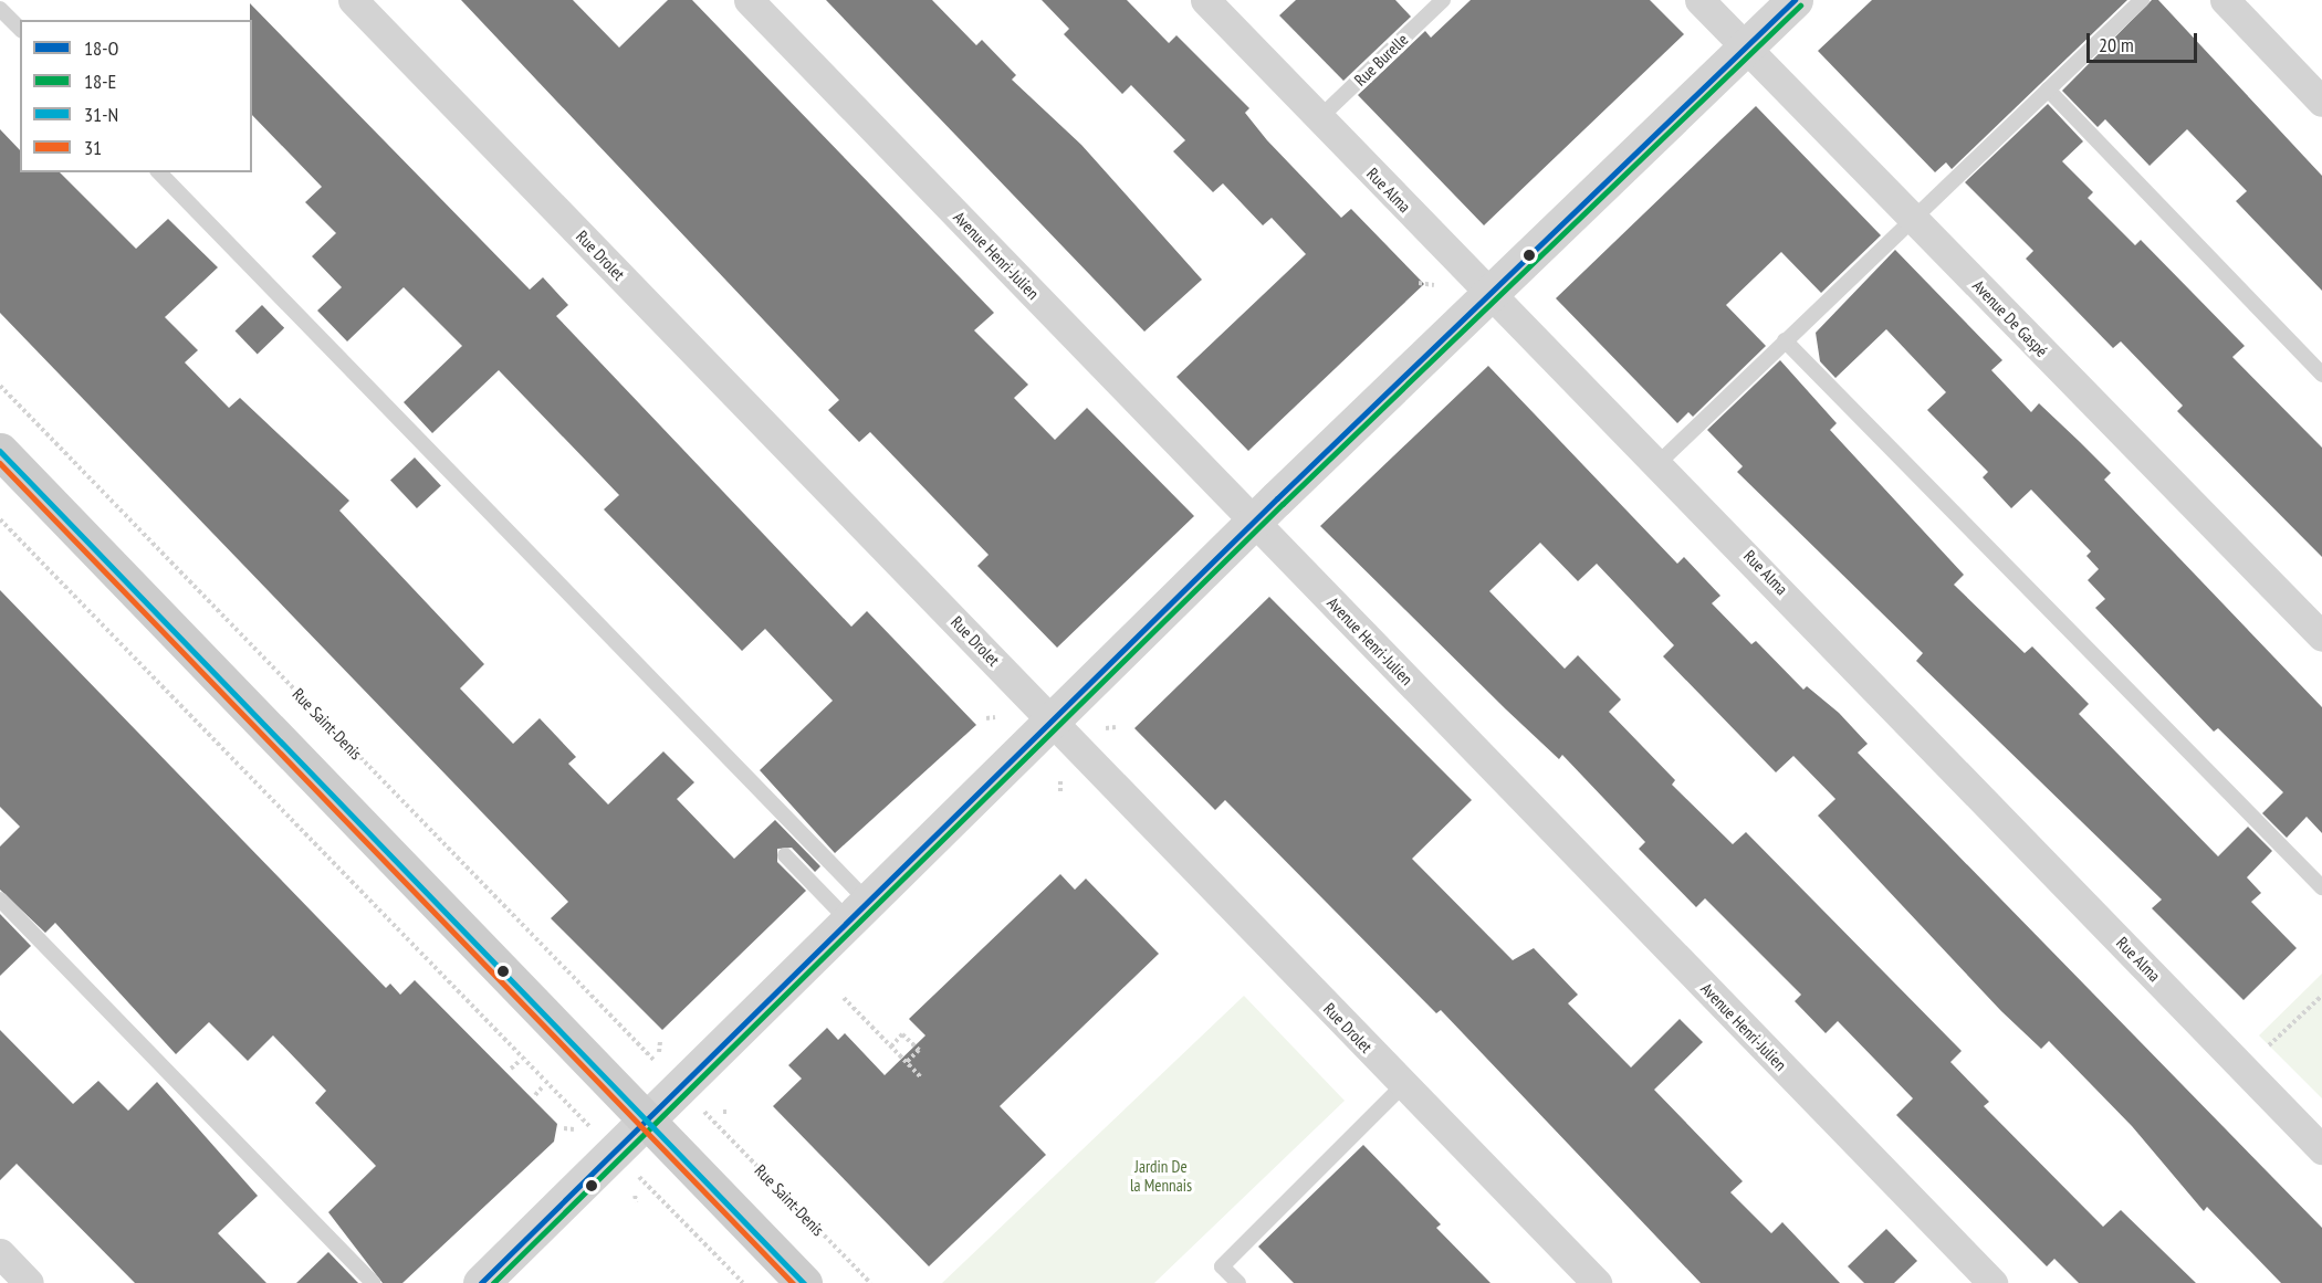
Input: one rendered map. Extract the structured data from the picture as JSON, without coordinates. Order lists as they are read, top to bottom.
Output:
{
  "streets": {
    "street": [
      "Rue Alma",
      "Rue Drolet",
      "Avenue Henri-Julien",
      "Avenue De Gaspé"
    ],
    "lane": ["Rue Burelle"],
    "path": ["Rue Saint-Denis"]
  },
  "crossings": [
    ["Rue Burelle", "Rue Alma"]
  ],
  "parks": ["Jardin De la Mennais"],
  "lines": [
    "transit line 18-O",
    "transit line 18-E",
    "transit line 31-N",
    "transit line 31"
  ],
  "legend": [
    "18-O",
    "18-E",
    "31-N",
    "31"
  ],
  "scale_bar": "20 m"
}
